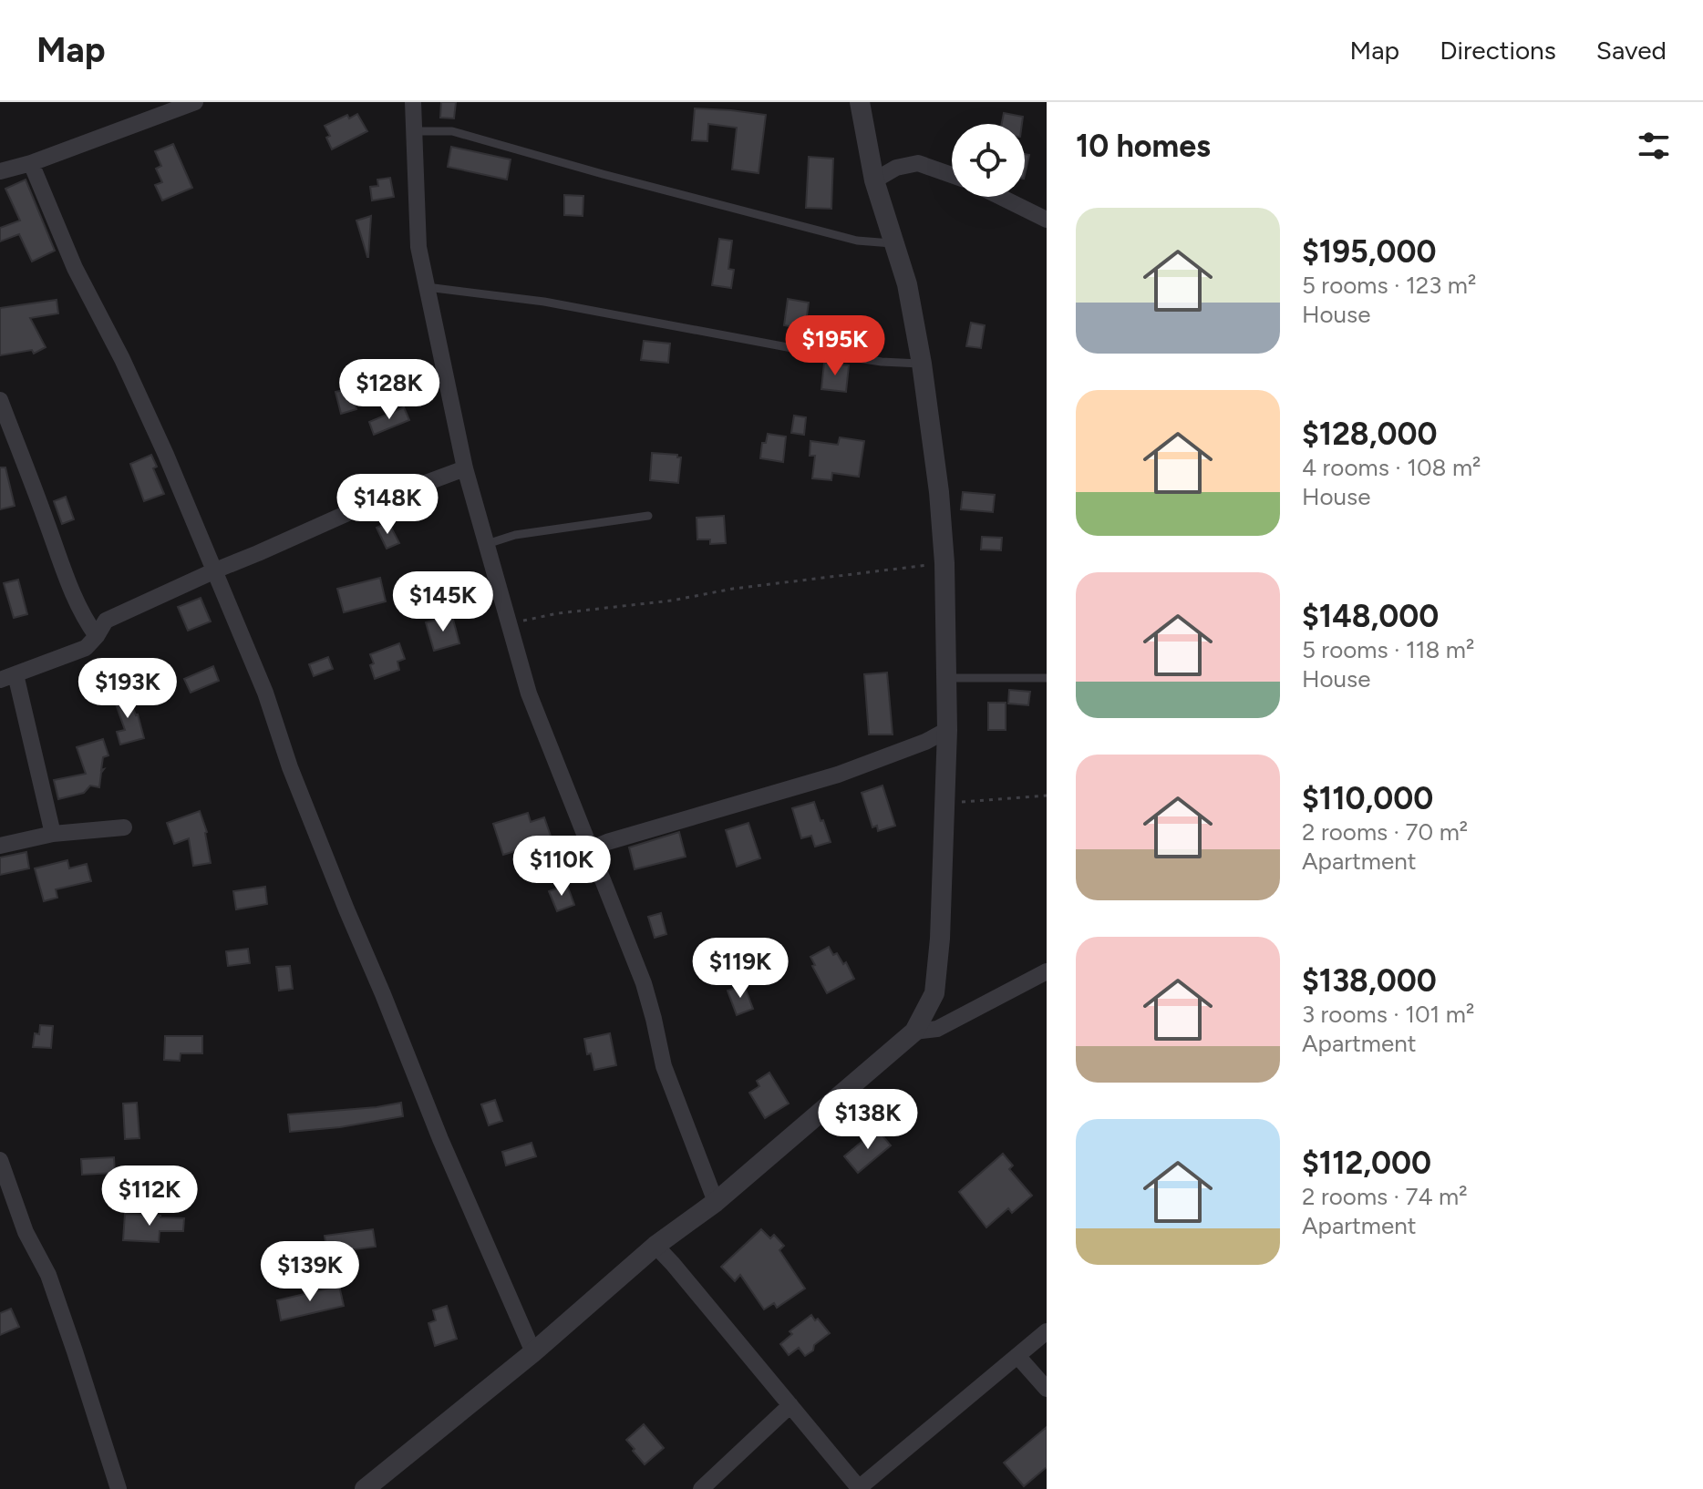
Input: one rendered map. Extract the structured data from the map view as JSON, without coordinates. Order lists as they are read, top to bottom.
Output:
{
  "page": {
    "header": "Map",
    "nav": ["Map", "Directions", "Saved"],
    "heading": "10 homes",
    "list": [
      {
        "name": "$195,000",
        "note": "5 rooms · 123 m² · House"
      },
      {
        "name": "$128,000",
        "note": "4 rooms · 108 m² · House"
      },
      {
        "name": "$148,000",
        "note": "5 rooms · 118 m² · House"
      },
      {
        "name": "$110,000",
        "note": "2 rooms · 70 m² · Apartment"
      },
      {
        "name": "$138,000",
        "note": "3 rooms · 101 m² · Apartment"
      },
      {
        "name": "$112,000",
        "note": "2 rooms · 74 m² · Apartment"
      }
    ],
    "price": [
      "$195K",
      "$128K",
      "$148K",
      "$145K",
      "$193K",
      "$110K",
      "$119K",
      "$138K",
      "$112K",
      "$139K"
    ]
  }
}
